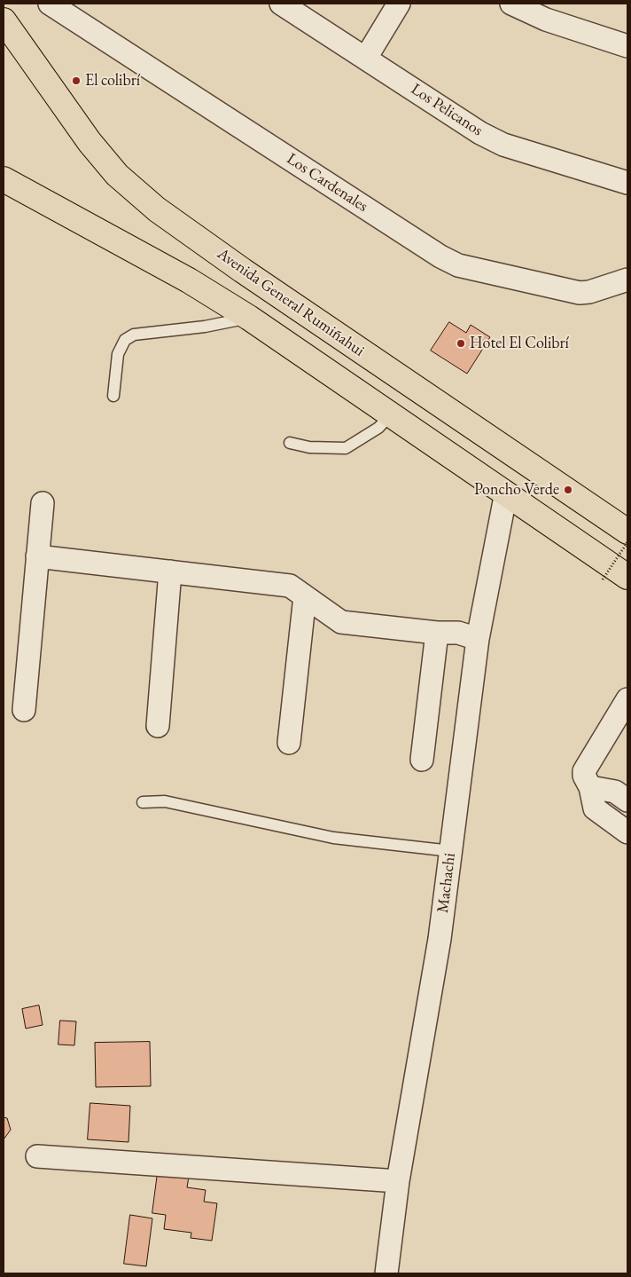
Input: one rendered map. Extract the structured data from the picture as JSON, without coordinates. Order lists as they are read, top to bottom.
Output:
{
  "streets": {
    "highway": ["Avenida General Rumiñahui"],
    "street": ["Los Pelicanos", "Los Cardenales", "Machachi"]
  },
  "places": ["El colibrí", "Hotel El Colibrí", "Poncho Verde"]
}
